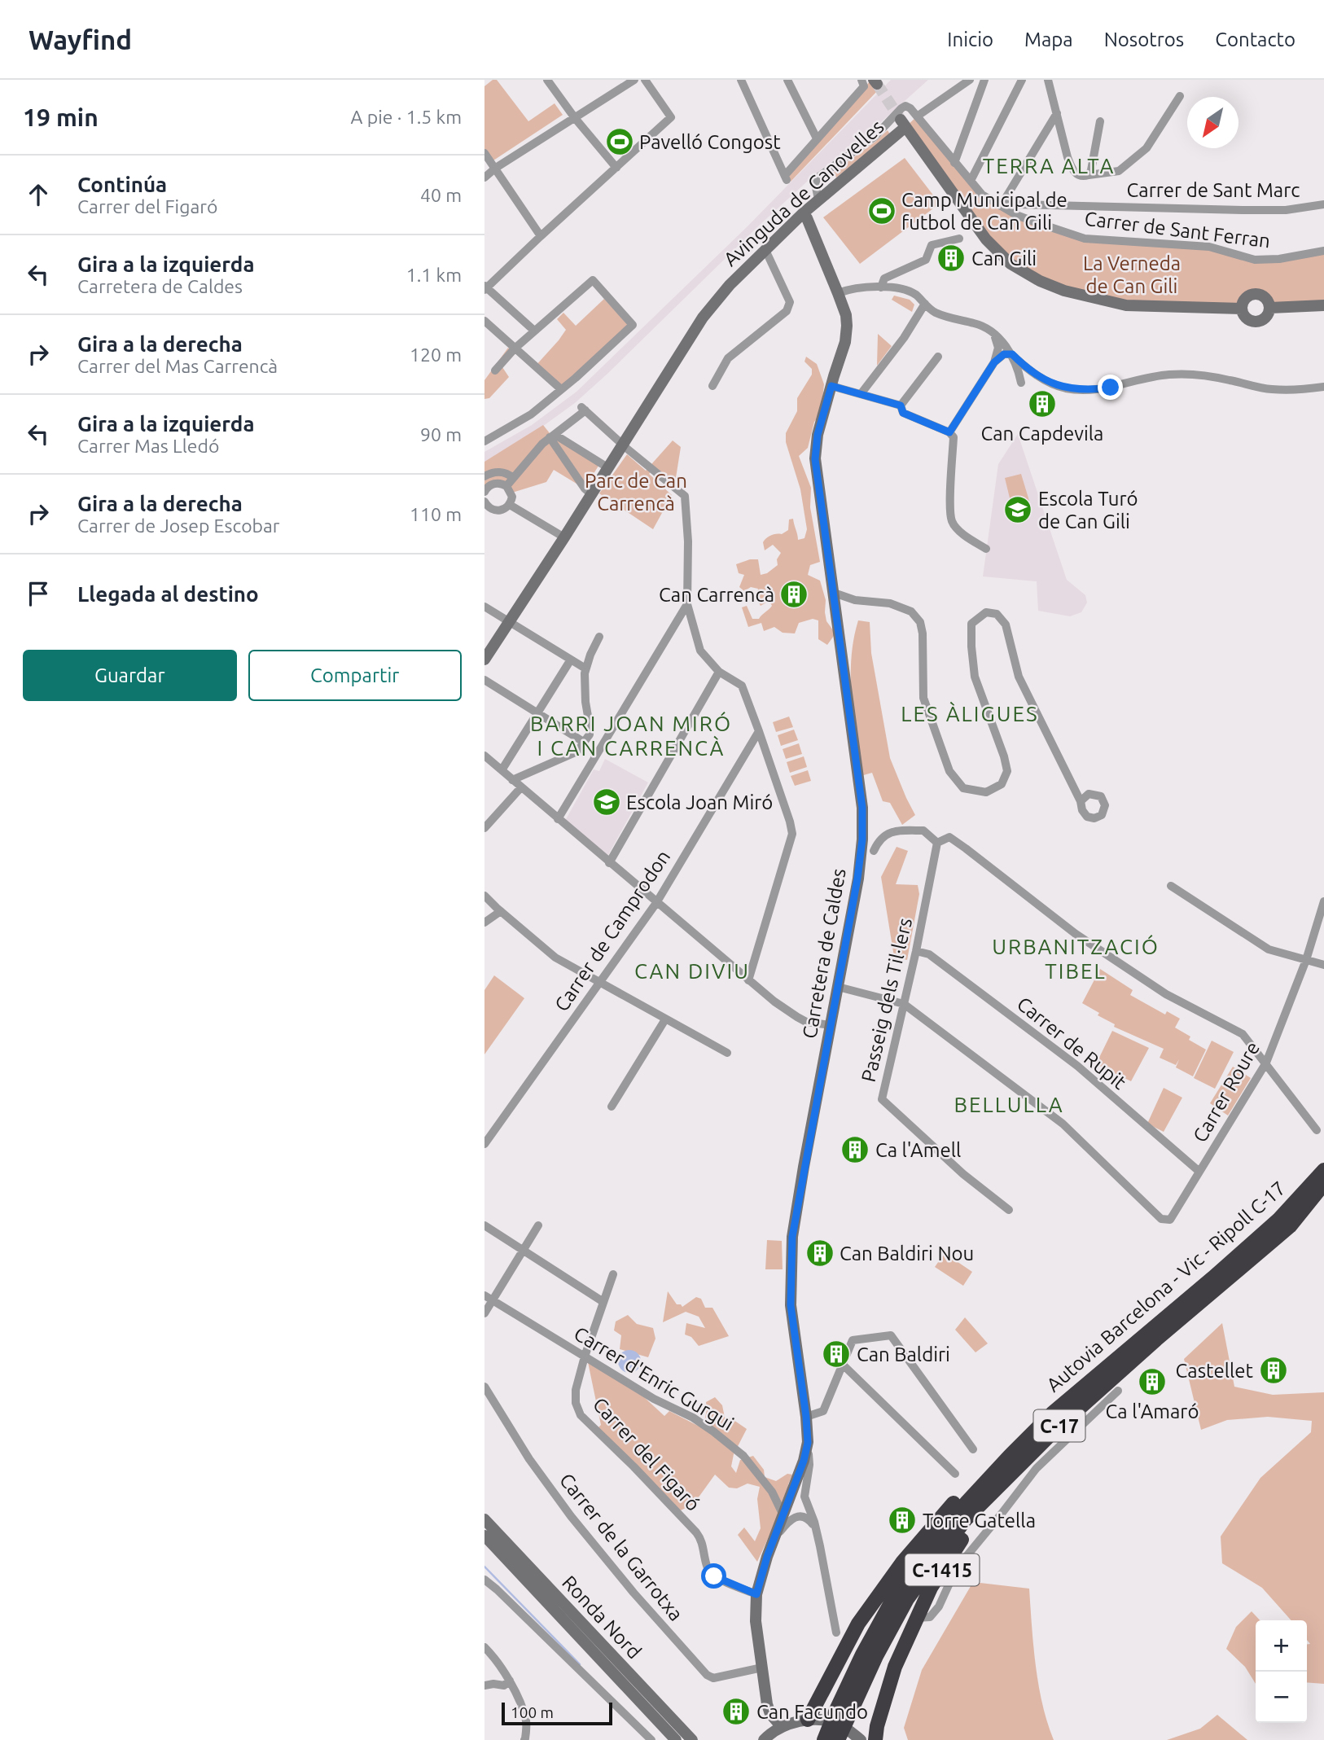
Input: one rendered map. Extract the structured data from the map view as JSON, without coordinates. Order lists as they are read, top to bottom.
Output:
{
  "streets": {
    "highway": ["Autovia Barcelona - Vic - Ripoll C-17", "C-17", "C-1415"],
    "street": [
      "Carrer de Sant Marc",
      "Avinguda de Canovelles",
      "Carrer de Sant Ferran",
      "Carrer de Camprodon",
      "Carretera de Caldes",
      "Passeig dels Til·lers",
      "Carrer de Rupit",
      "Carrer Roure",
      "Carrer d'Enric Gurgui",
      "Carrer del Figaró",
      "Carrer de la Garrotxa",
      "Ronda Nord"
    ]
  },
  "crossings": [
    ["Carrer de Sant Marc", "Carrer de Sant Ferran"],
    ["Avinguda de Canovelles", "Carrer de Sant Ferran"],
    ["Avinguda de Canovelles", "Carretera de Caldes"],
    ["Carretera de Caldes", "Carrer d'Enric Gurgui"],
    ["Carretera de Caldes", "Carrer del Figaró"],
    ["Carretera de Caldes", "Carrer de la Garrotxa"],
    ["Passeig dels Til·lers", "Carrer de Rupit"],
    ["Passeig dels Til·lers", "Carrer Roure"],
    ["Carrer de Rupit", "Carrer Roure"],
    ["Autovia Barcelona - Vic - Ripoll C-17", "C-1415"],
    ["Carrer d'Enric Gurgui", "Carrer del Figaró"]
  ],
  "districts": [
    "TERRA ALTA",
    "LES ÀLIGUES",
    "BARRI JOAN MIRÓ I CAN CARRENCÀ",
    "URBANITZACIÓ TIBEL",
    "CAN DIVIU",
    "BELLULLA"
  ],
  "parks": ["La Verneda de Can Gili", "Parc de Can Carrencà"],
  "places": {
    "sports": ["Pavelló Congost", "Camp Municipal de futbol de Can Gili"],
    "building": [
      "Can Gili",
      "Can Capdevila",
      "Can Carrencà",
      "Ca l'Amell",
      "Can Baldiri Nou",
      "Can Baldiri",
      "Castellet",
      "Ca l'Amaró",
      "Torre Gatella",
      "Can Facundo"
    ],
    "school or university": ["Escola Turó de Can Gili", "Escola Joan Miró"]
  },
  "scale_bar": "100 m",
  "north": "bottom left",
  "page": {
    "header": "Wayfind",
    "nav": [
      "Inicio",
      "Mapa",
      "Nosotros",
      "Contacto"
    ],
    "heading": ["19 min", "A pie · 1.5 km"],
    "list": [
      ["Continúa", "Carrer del Figaró", "40 m"],
      ["Gira a la izquierda", "Carretera de Caldes", "1.1 km"],
      ["Gira a la derecha", "Carrer del Mas Carrencà", "120 m"],
      ["Gira a la izquierda", "Carrer Mas Lledó", "90 m"],
      ["Gira a la derecha", "Carrer de Josep Escobar", "110 m"],
      "Llegada al destino"
    ],
    "buttons": ["Guardar", "Compartir"],
    "map_buttons": ["+", "−"],
    "scale": "100 m"
  }
}
